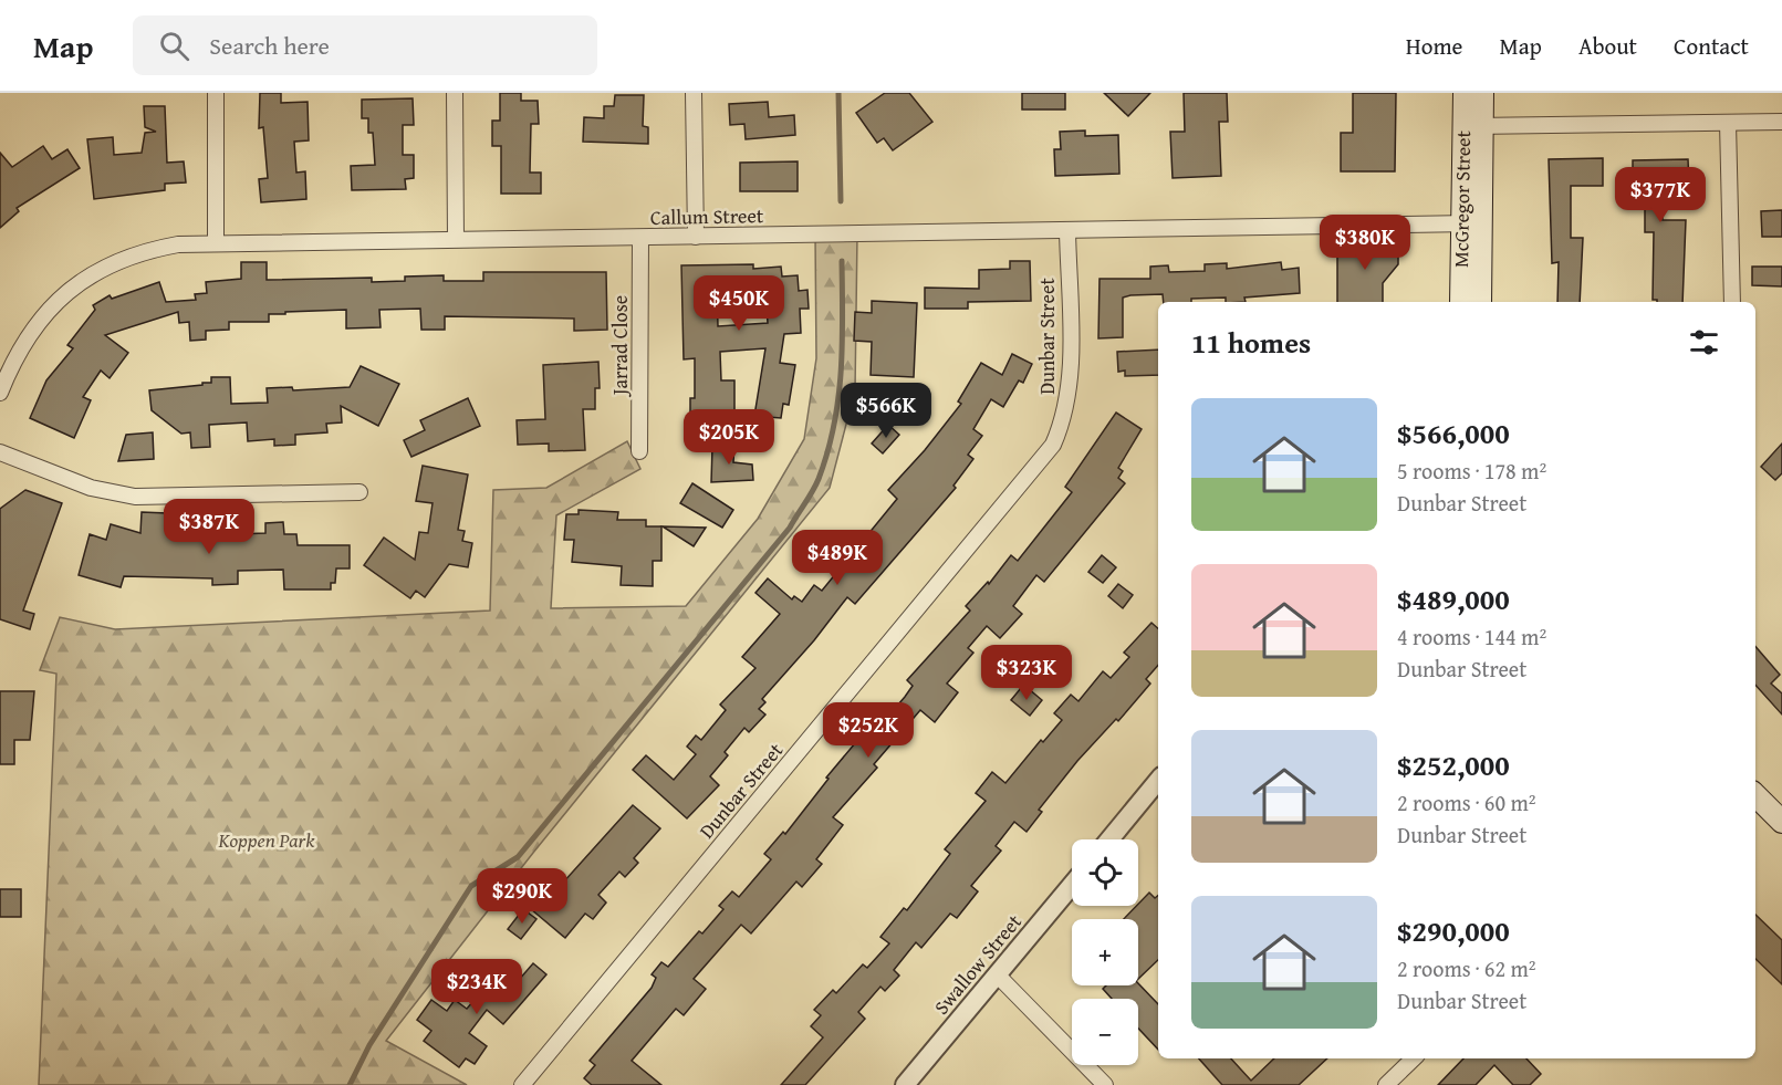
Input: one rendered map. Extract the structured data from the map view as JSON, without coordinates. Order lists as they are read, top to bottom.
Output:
{
  "streets": {
    "main road": ["McGregor Street"],
    "street": [
      "Callum Street",
      "Dunbar Street",
      "Jarrad Close",
      "Swallow Street"
    ]
  },
  "crossings": [
    ["McGregor Street", "Callum Street"],
    ["Callum Street", "Dunbar Street"],
    ["Callum Street", "Jarrad Close"]
  ],
  "parks": ["Koppen Park"],
  "page": {
    "header": "Map",
    "search": "Search here",
    "nav": [
      "Home",
      "Map",
      "About",
      "Contact"
    ],
    "price": [
      "$377K",
      "$380K",
      "$450K",
      "$566K",
      "$205K",
      "$387K",
      "$489K",
      "$323K",
      "$252K",
      "$290K",
      "$234K"
    ],
    "heading": "11 homes",
    "list": [
      {
        "name": "$566,000",
        "note": "5 rooms · 178 m² · Dunbar Street"
      },
      {
        "name": "$489,000",
        "note": "4 rooms · 144 m² · Dunbar Street"
      },
      {
        "name": "$252,000",
        "note": "2 rooms · 60 m² · Dunbar Street"
      },
      {
        "name": "$290,000",
        "note": "2 rooms · 62 m² · Dunbar Street"
      }
    ],
    "map_buttons": ["+", "−"]
  }
}
